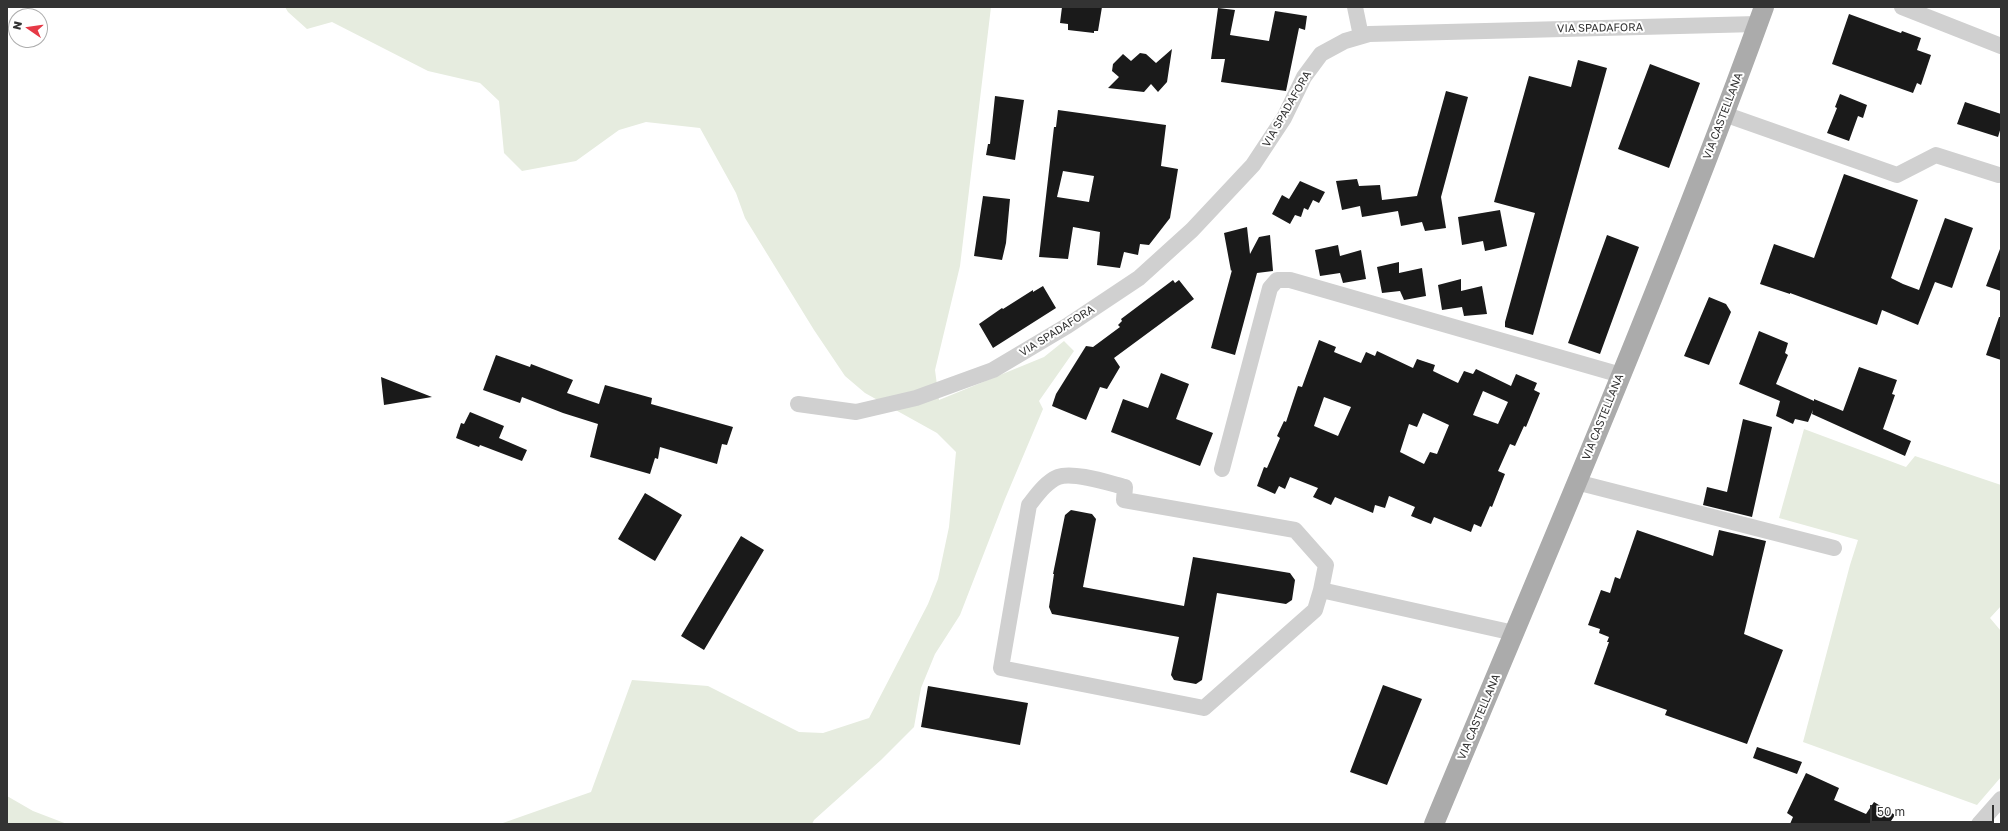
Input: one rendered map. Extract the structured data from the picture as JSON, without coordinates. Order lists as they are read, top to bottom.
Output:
{
  "streets": {
    "main road": ["VIA CASTELLANA"],
    "street": ["VIA SPADAFORA"]
  },
  "crossings": [
    ["VIA SPADAFORA", "VIA CASTELLANA"]
  ],
  "scale_bar": "50 m",
  "north": "left"
}
